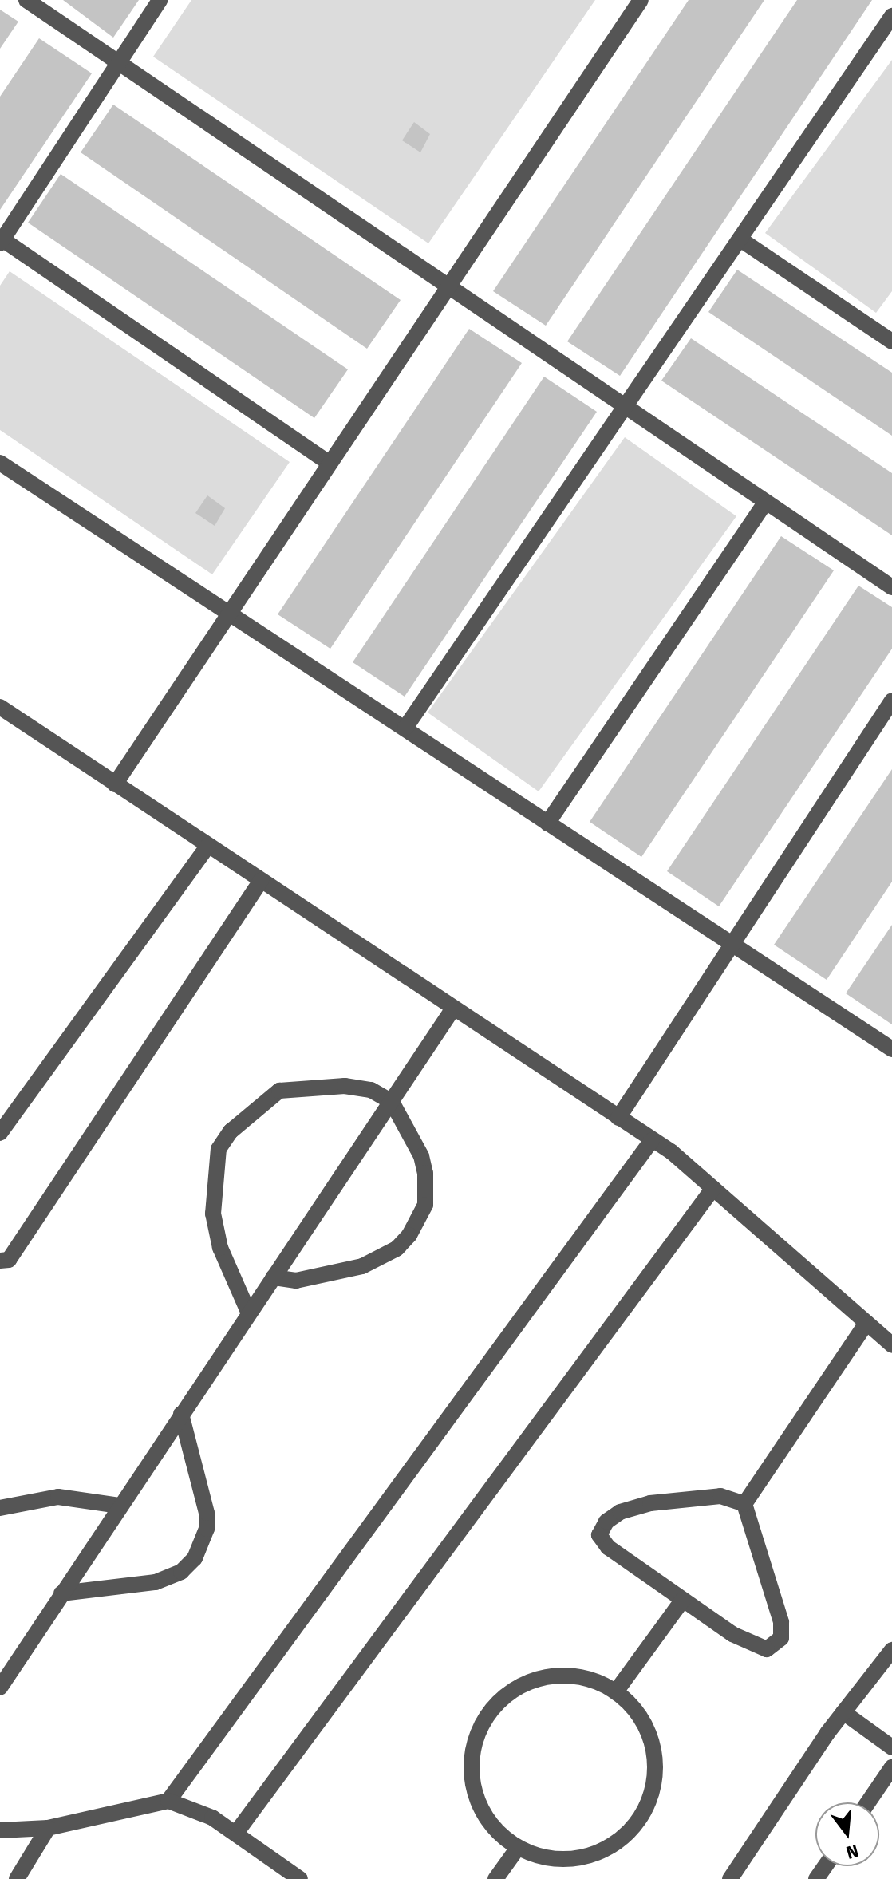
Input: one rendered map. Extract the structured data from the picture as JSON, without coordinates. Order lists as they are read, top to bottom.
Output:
{
  "north": "bottom"
}
